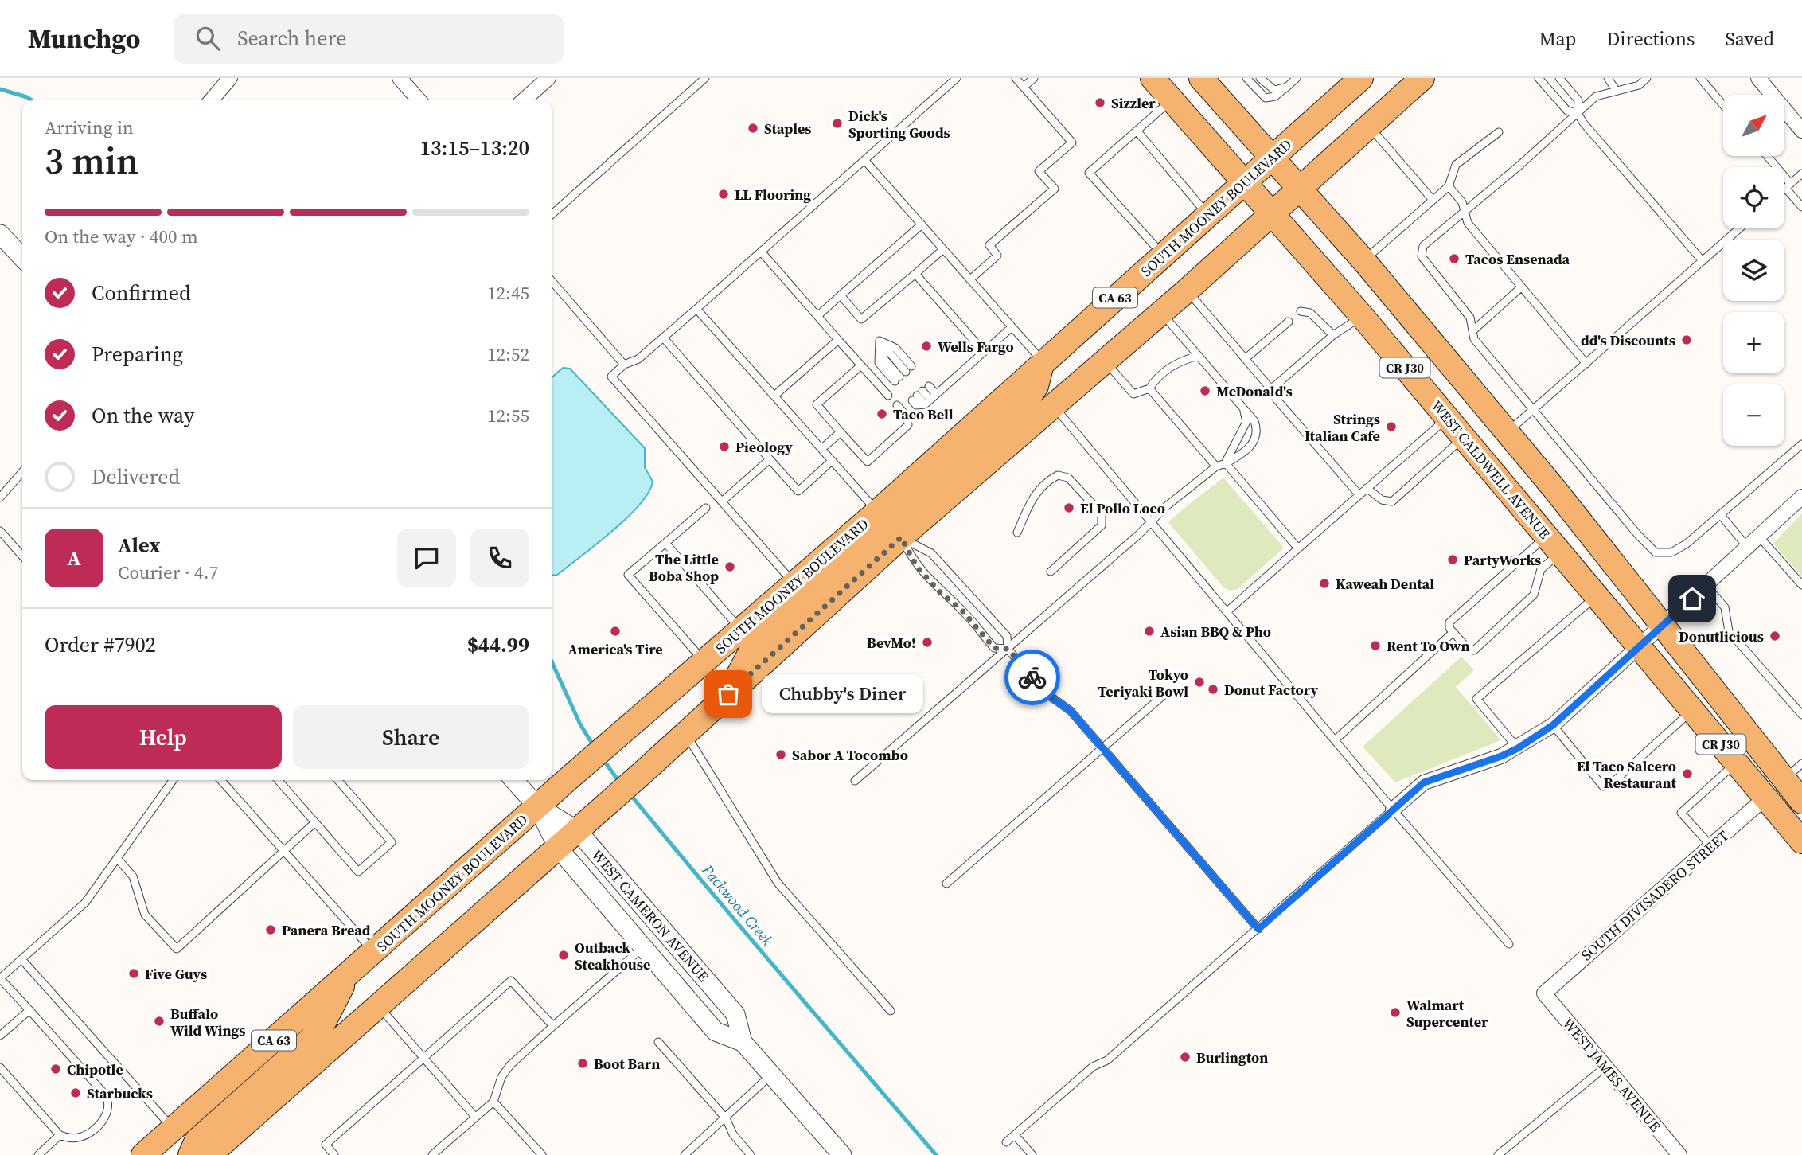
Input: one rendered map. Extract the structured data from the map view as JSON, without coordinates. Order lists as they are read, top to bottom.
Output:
{
  "streets": {
    "main road": [
      "SOUTH MOONEY BOULEVARD",
      "CA 63",
      "CR J30",
      "WEST CALDWELL AVENUE"
    ],
    "street": ["SOUTH DIVISADERO STREET", "WEST CAMERON AVENUE", "WEST JAMES AVENUE"]
  },
  "crossings": [
    ["SOUTH MOONEY BOULEVARD", "CR J30"],
    ["SOUTH MOONEY BOULEVARD", "WEST CALDWELL AVENUE"],
    ["SOUTH MOONEY BOULEVARD", "WEST CAMERON AVENUE"],
    ["CA 63", "CR J30"],
    ["CA 63", "WEST CALDWELL AVENUE"],
    ["CA 63", "WEST CAMERON AVENUE"],
    ["WEST CALDWELL AVENUE", "SOUTH DIVISADERO STREET"],
    ["SOUTH DIVISADERO STREET", "WEST JAMES AVENUE"]
  ],
  "water": ["Packwood Creek"],
  "places": [
    "Sizzler",
    "Dick's Sporting Goods",
    "Staples",
    "LL Flooring",
    "Tacos Ensenada",
    "dd's Discounts",
    "Wells Fargo",
    "McDonald's",
    "Taco Bell",
    "Strings Italian Cafe",
    "Pieology",
    "El Pollo Loco",
    "PartyWorks",
    "The Little Boba Shop",
    "Kaweah Dental",
    "America's Tire",
    "Asian BBQ & Pho",
    "Donutlicious",
    "BevMo!",
    "Rent To Own",
    "Tokyo Teriyaki Bowl",
    "Donut Factory",
    "Chubby's Diner",
    "Sabor A Tocombo",
    "El Taco Salcero Restaurant",
    "Panera Bread",
    "Outback Steakhouse",
    "Five Guys",
    "Walmart Supercenter",
    "Buffalo Wild Wings",
    "Burlington",
    "Boot Barn",
    "Chipotle",
    "Starbucks"
  ],
  "north": "top right",
  "page": {
    "header": "Munchgo",
    "search": "Search here",
    "nav": ["Map", "Directions", "Saved"],
    "map_buttons": ["+", "−"],
    "heading": ["3 min", "Arriving in", "13:15–13:20"],
    "panel": [
      "Alex",
      "Courier · 4.7",
      "Order #7902",
      "$44.99"
    ],
    "bar": "On the way · 400 m",
    "list": [
      ["Confirmed", "12:45"],
      ["Preparing", "12:52"],
      ["On the way", "12:55"],
      "Delivered"
    ],
    "round": "A",
    "bubble": "Chubby's Diner",
    "buttons": ["Help", "Share"]
  }
}
